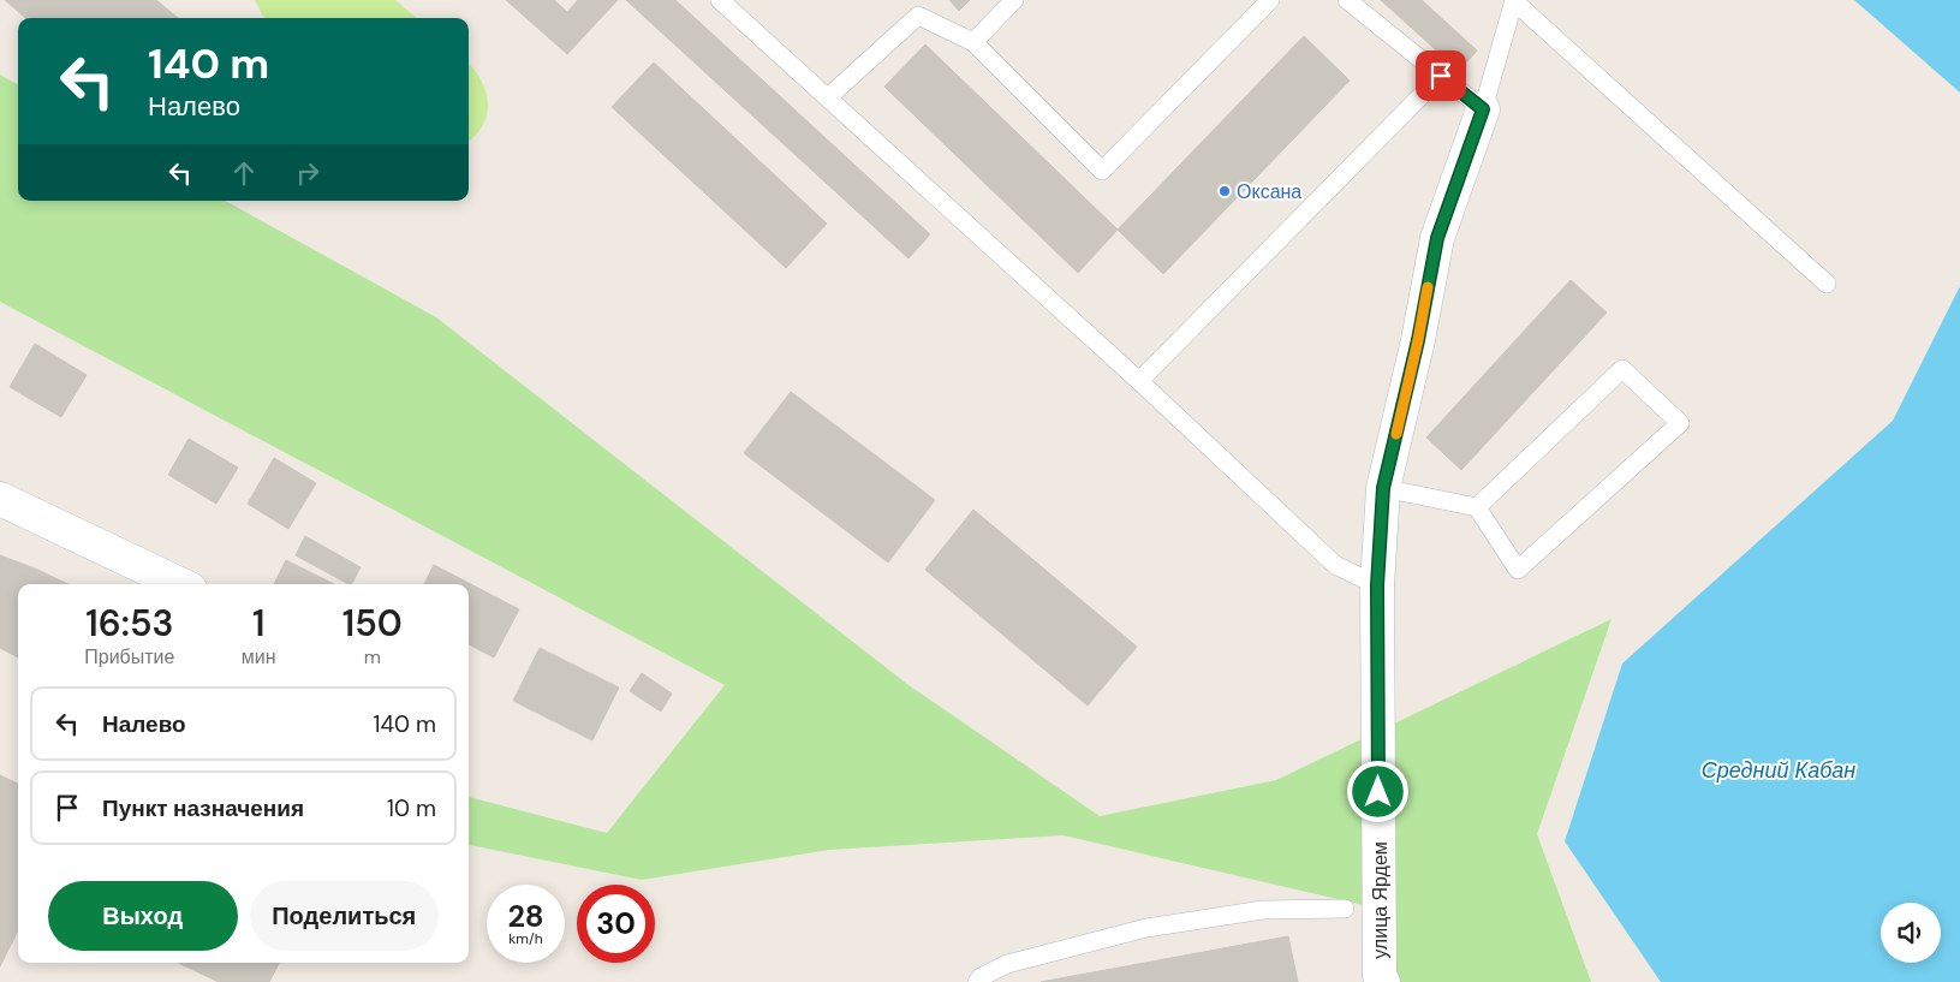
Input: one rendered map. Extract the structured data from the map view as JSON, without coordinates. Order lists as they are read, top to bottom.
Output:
{
  "streets": {
    "street": ["улица Ярдем"]
  },
  "water": ["Средний Кабан"],
  "places": ["Оксана"],
  "page": {
    "turn": ["140 m", "Налево"],
    "eta": [
      "16:53",
      "Прибытие",
      "1",
      "мин",
      "150",
      "m"
    ],
    "list": [
      {
        "name": "Налево",
        "value": "140 m"
      },
      {
        "name": "Пункт назначения",
        "value": "10 m"
      }
    ],
    "buttons": ["Выход", "Поделиться"],
    "speed": "28 km/h",
    "limit": "30"
  }
}
